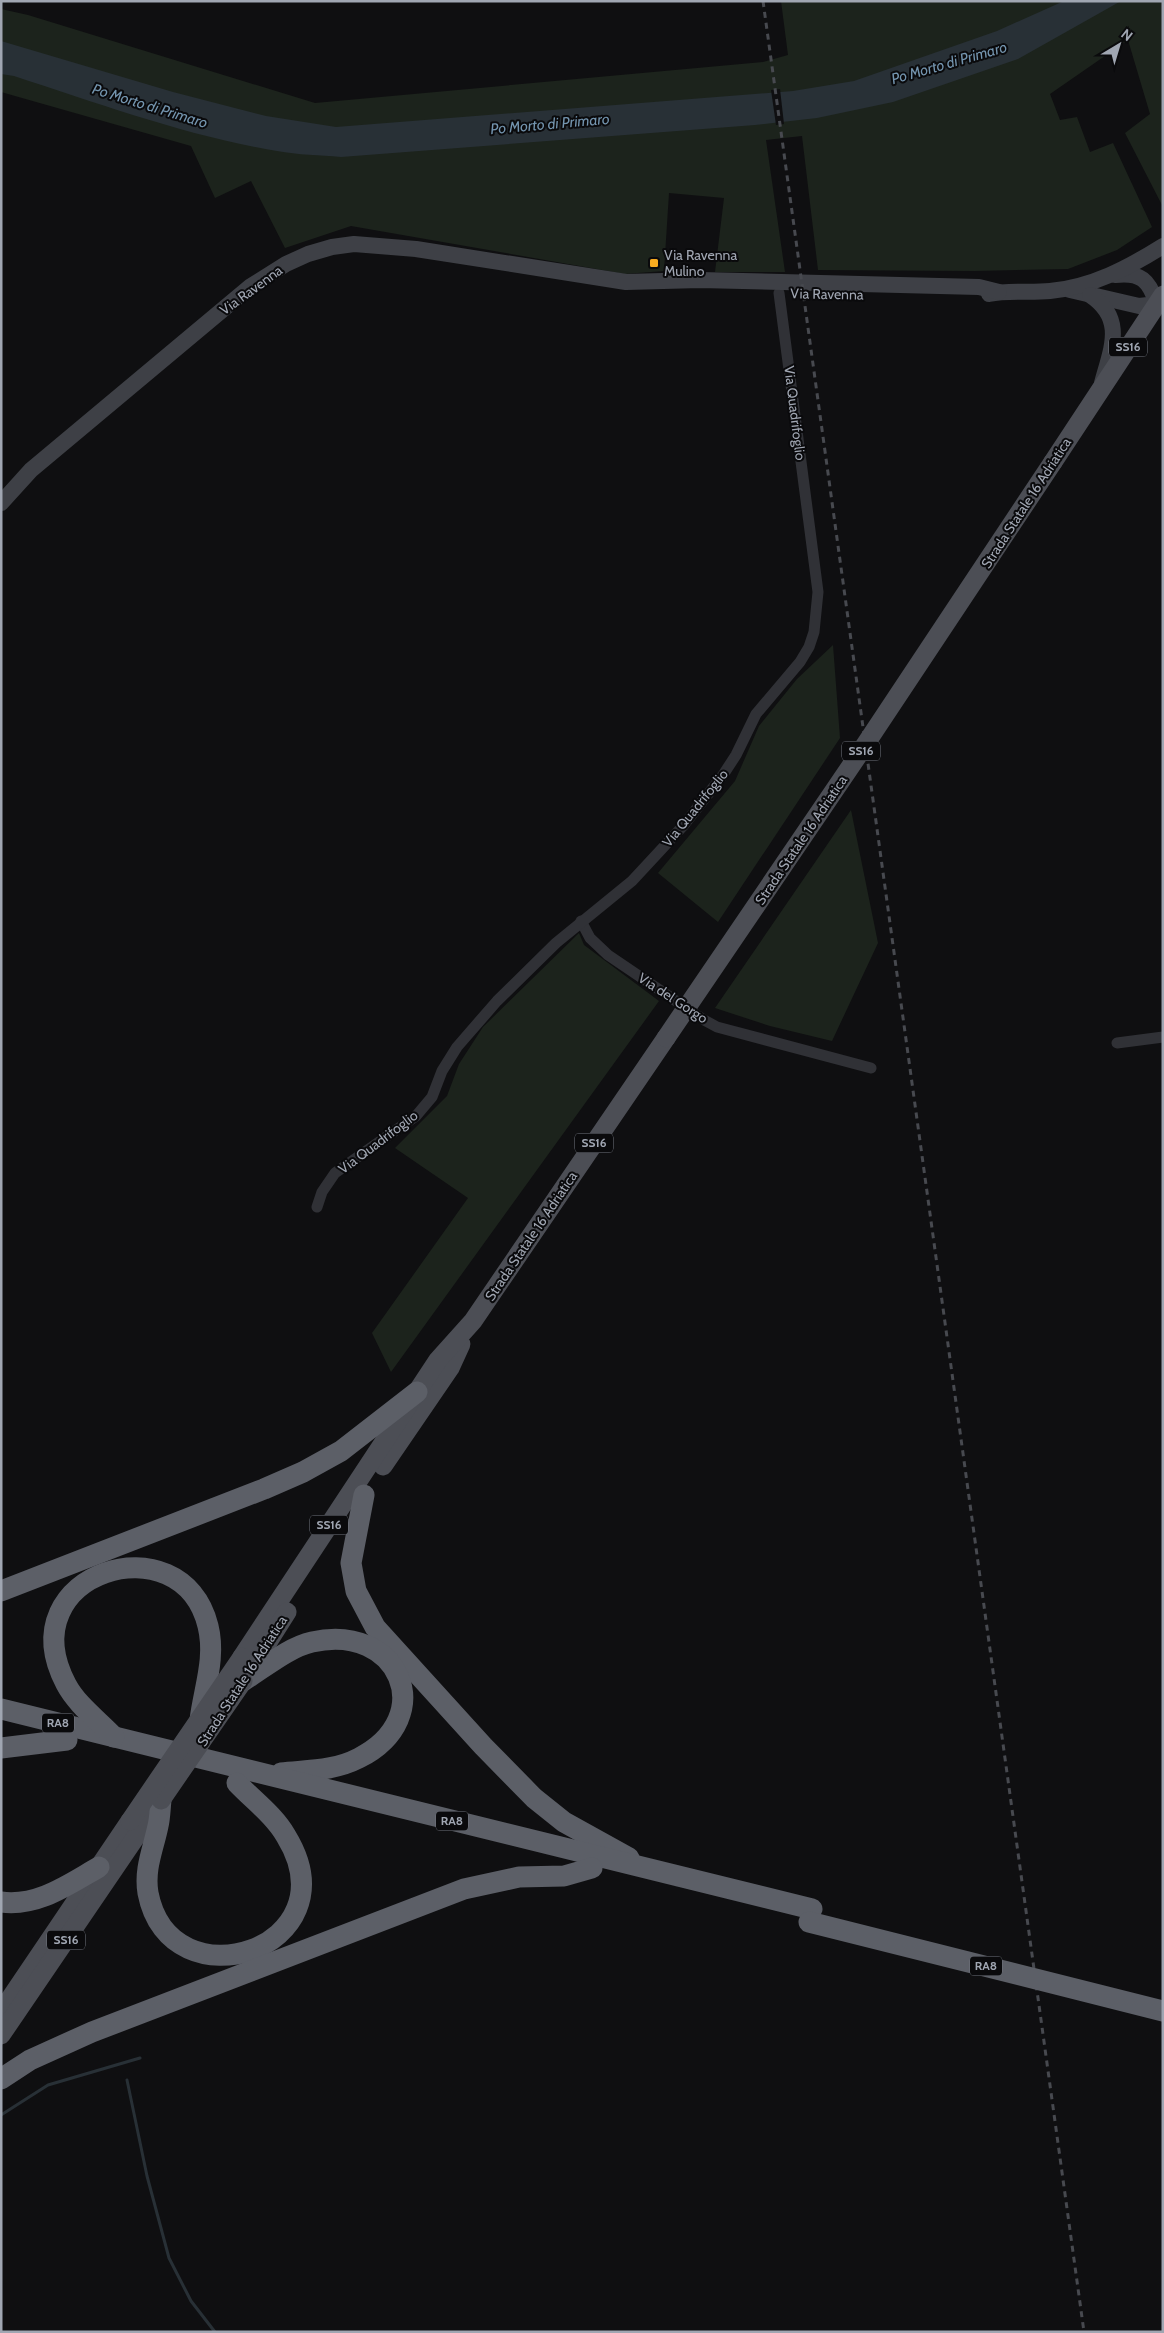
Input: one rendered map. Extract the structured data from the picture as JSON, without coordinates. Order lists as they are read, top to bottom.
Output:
{
  "streets": {
    "highway": ["RA8"],
    "main road": ["Via Ravenna", "SS16", "Strada Statale 16 Adriatica"],
    "street": ["Via Quadrifoglio", "Via del Gorgo"]
  },
  "crossings": [
    ["Via Ravenna", "Via Quadrifoglio"],
    ["Via Ravenna", "Strada Statale 16 Adriatica"],
    ["Via Quadrifoglio", "Via del Gorgo"]
  ],
  "water": ["Po Morto di Primaro"],
  "places": {
    "transit": ["Via Ravenna Mulino"]
  },
  "north": "top right"
}
